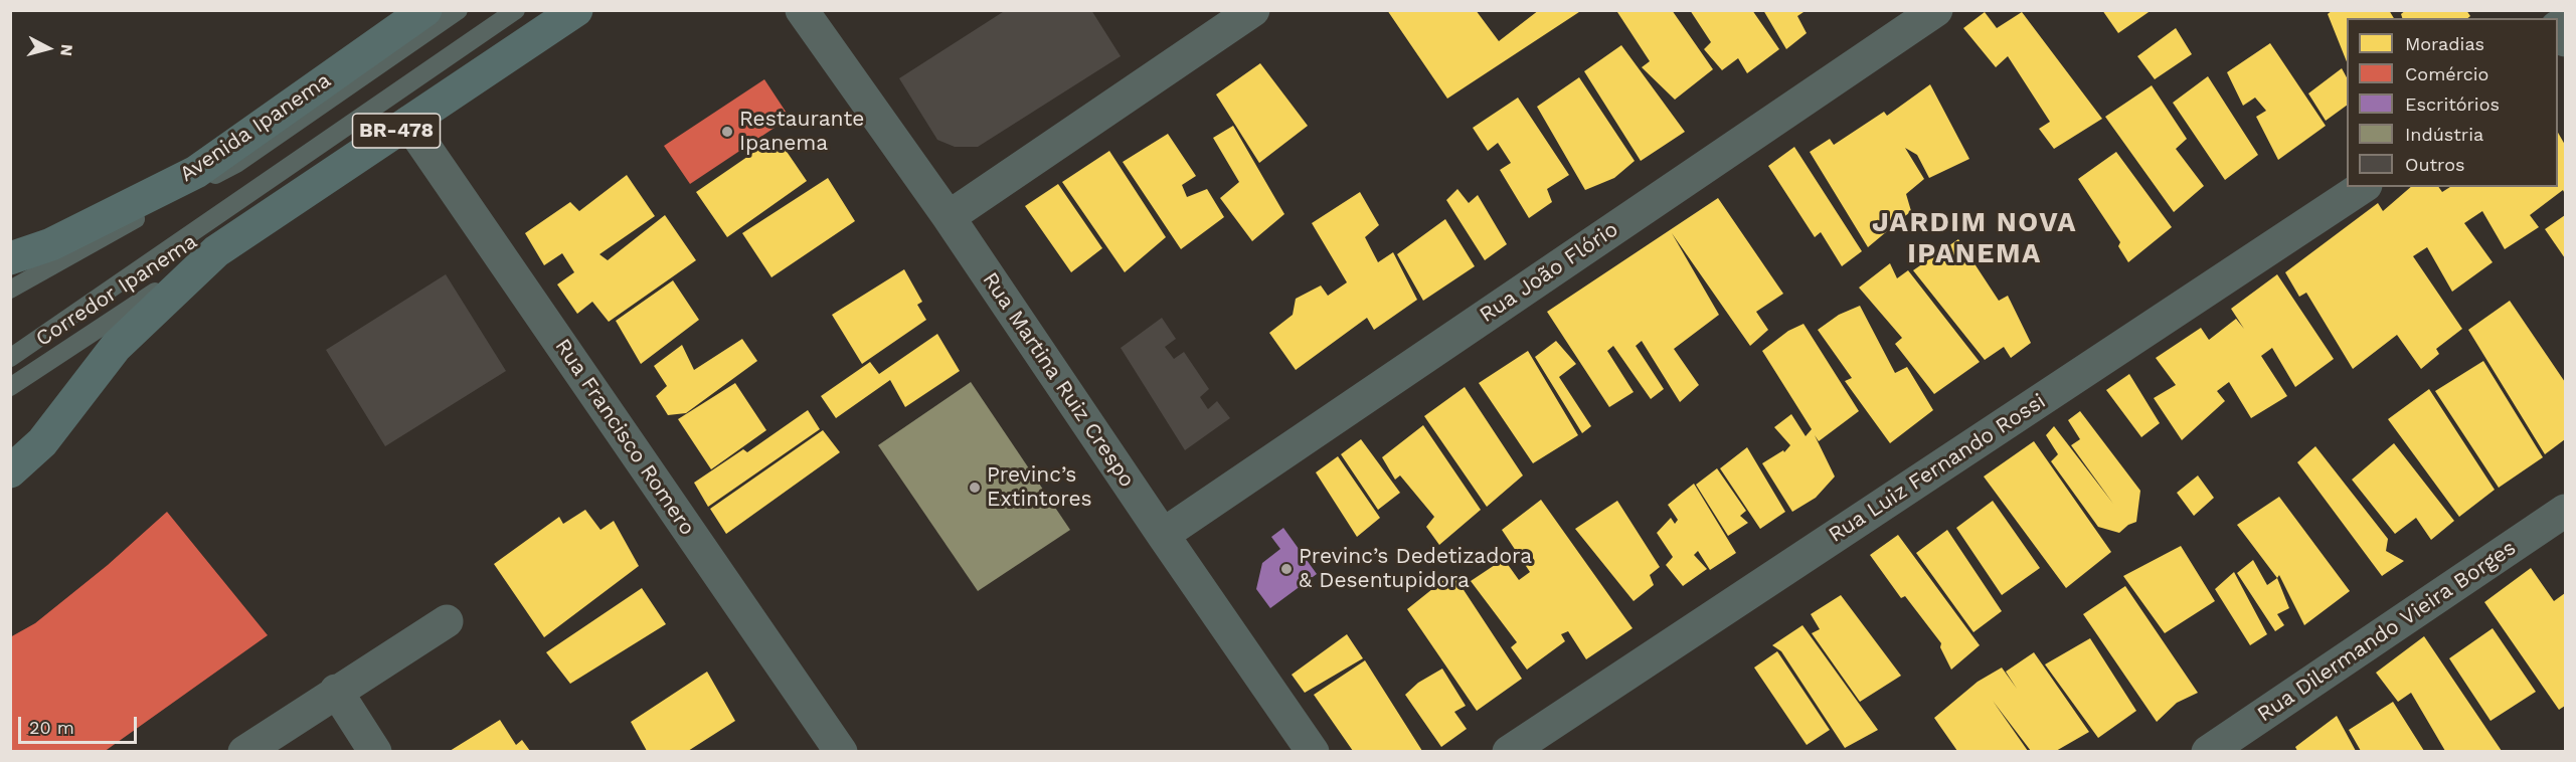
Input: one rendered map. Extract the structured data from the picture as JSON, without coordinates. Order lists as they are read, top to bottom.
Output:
{
  "streets": {
    "main road": ["Avenida Ipanema", "BR-478"],
    "street": [
      "Rua João Flório",
      "Rua Martina Ruiz Crespo",
      "Rua Francisco Romero",
      "Rua Luiz Fernando Rossi",
      "Rua Dilermando Vieira Borges"
    ],
    "lane": ["Corredor Ipanema"]
  },
  "crossings": [
    ["BR-478", "Corredor Ipanema"],
    ["BR-478", "Rua Francisco Romero"],
    ["Rua João Flório", "Rua Martina Ruiz Crespo"]
  ],
  "districts": ["JARDIM NOVA IPANEMA"],
  "places": ["Restaurante Ipanema", "Previnc’s Extintores", "Previnc’s Dedetizadora & Desentupidora"],
  "legend": [
    "Moradias",
    "Comércio",
    "Escritórios",
    "Indústria",
    "Outros"
  ],
  "scale_bar": "20 m",
  "north": "right"
}
